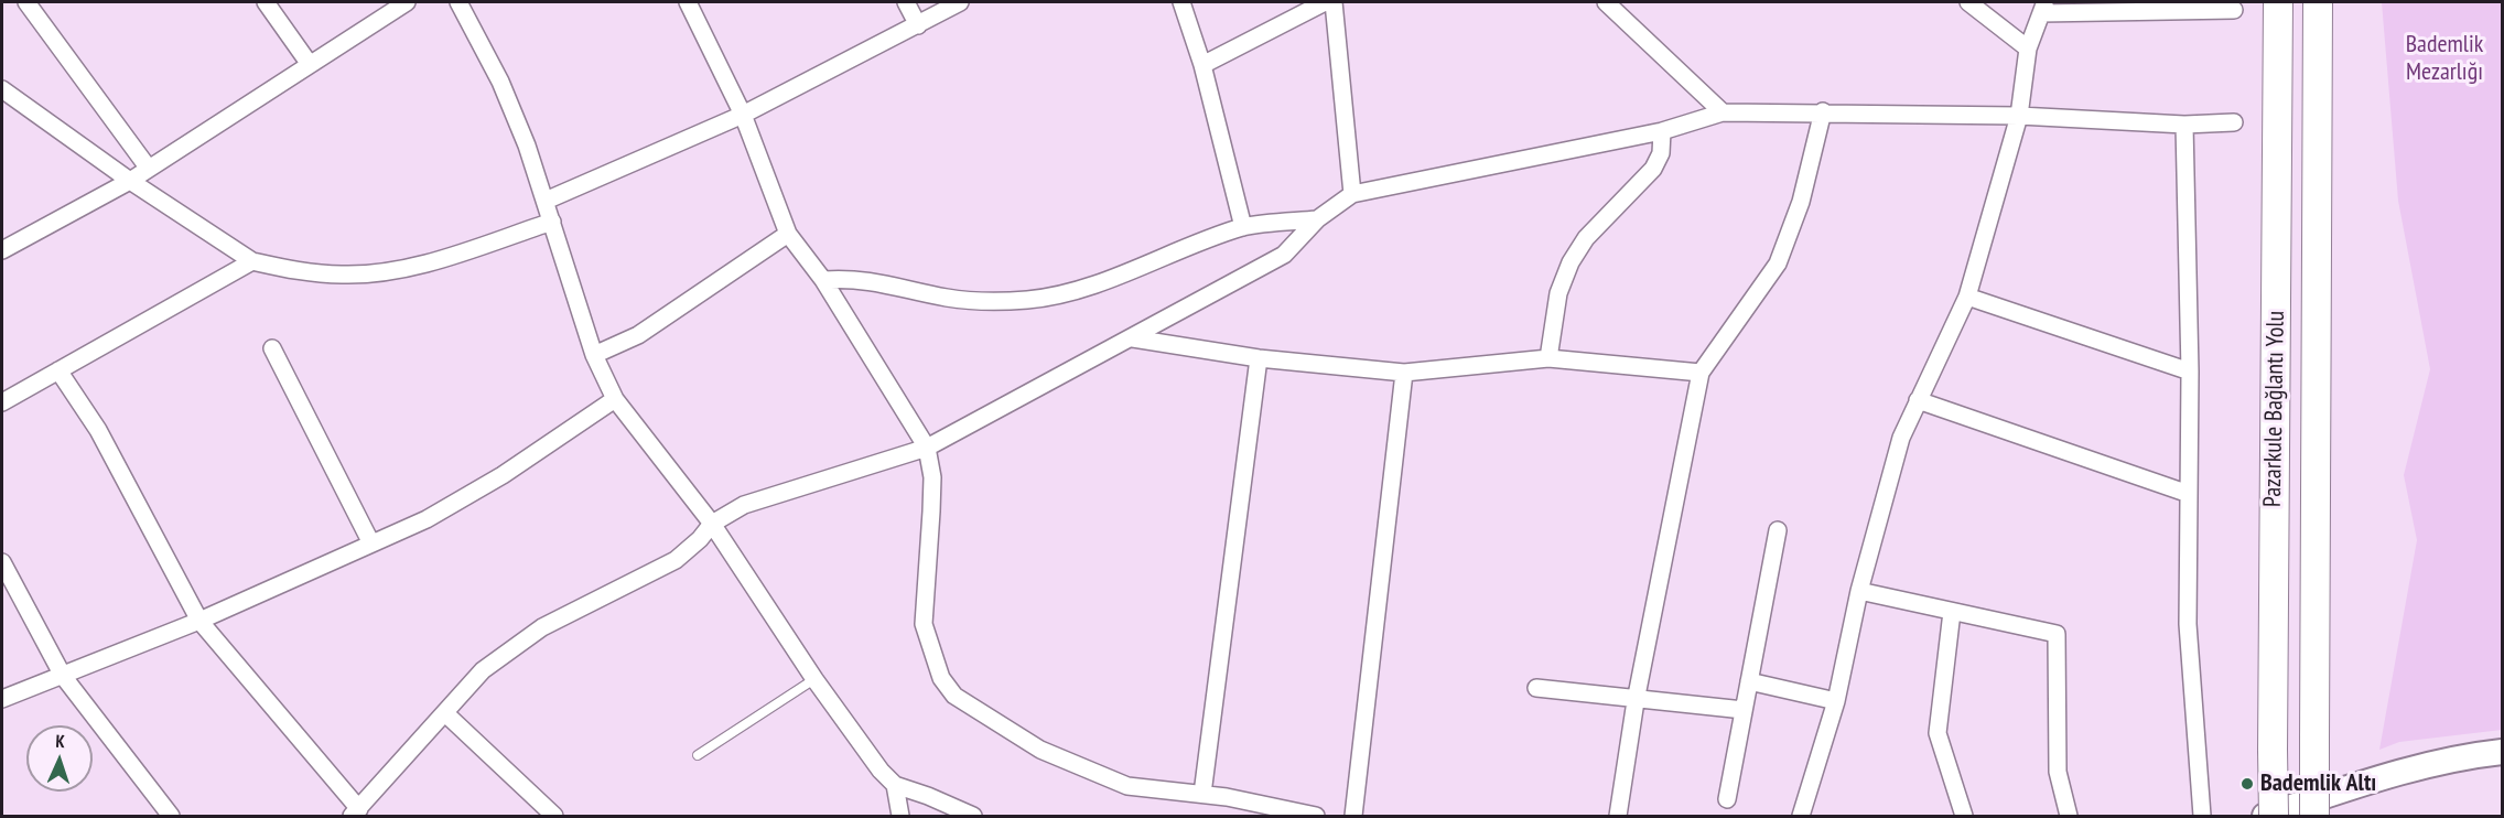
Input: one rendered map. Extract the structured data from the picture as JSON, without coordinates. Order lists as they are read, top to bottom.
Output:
{
  "streets": {
    "main road": ["Pazarkule Bağlantı Yolu"]
  },
  "parks": ["Bademlik Mezarlığı"],
  "places": ["Bademlik Altı"],
  "north": "top"
}
